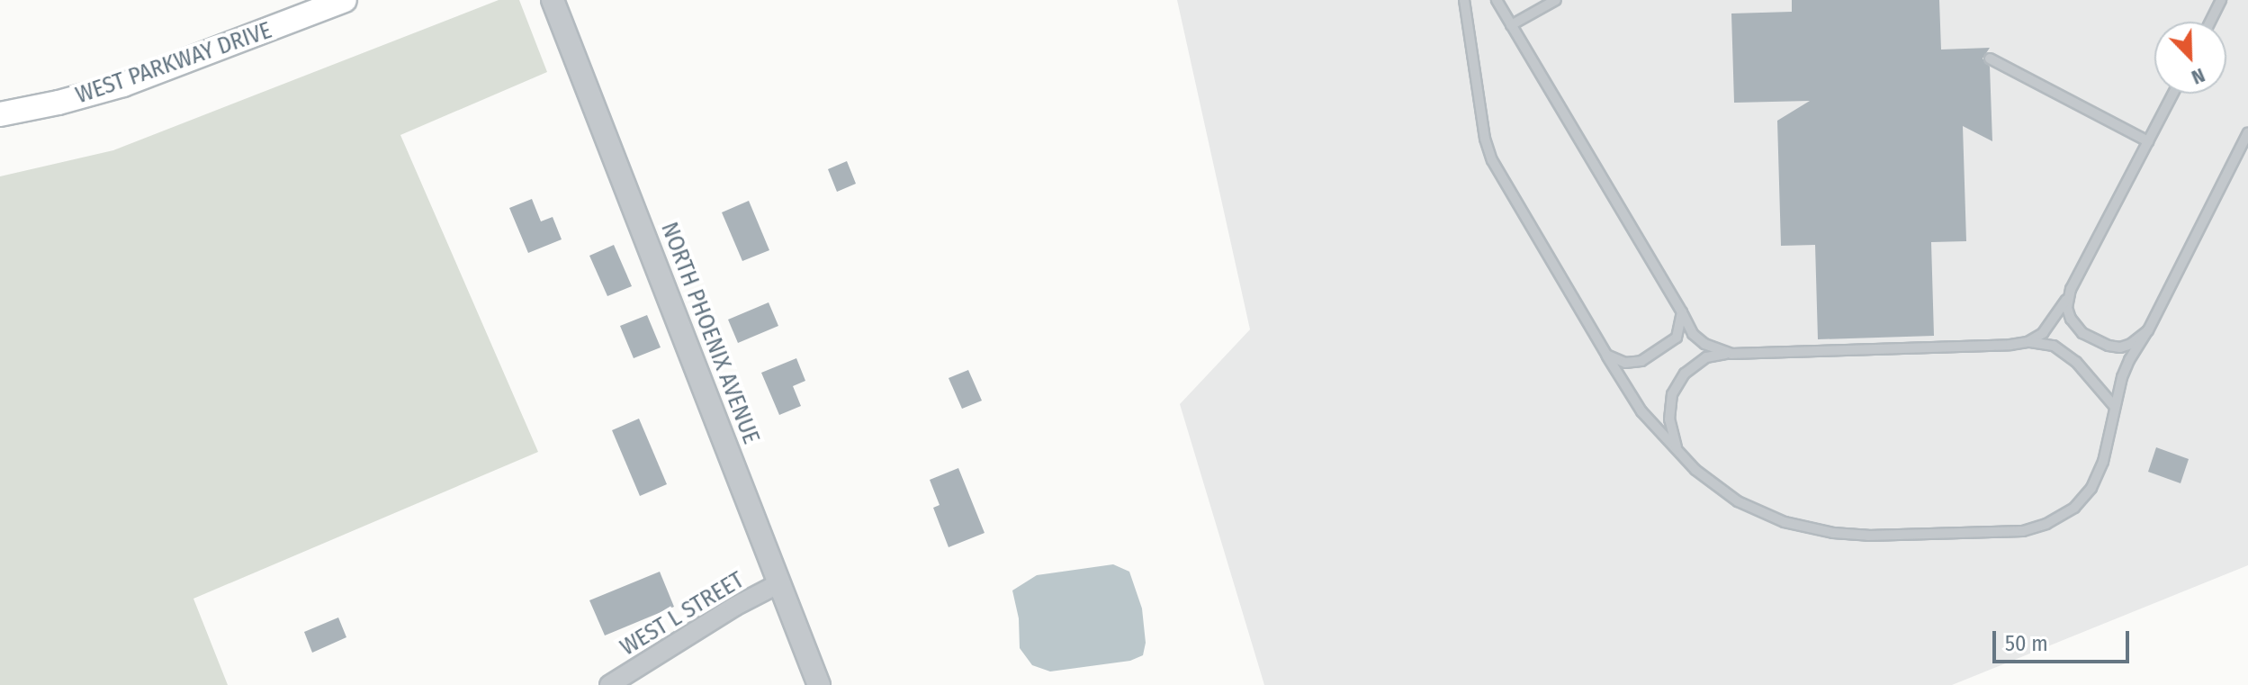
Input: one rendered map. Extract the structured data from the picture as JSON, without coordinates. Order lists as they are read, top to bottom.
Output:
{
  "streets": {
    "main road": ["WEST PARKWAY DRIVE"],
    "street": ["NORTH PHOENIX AVENUE", "WEST L STREET"]
  },
  "crossings": [
    ["NORTH PHOENIX AVENUE", "WEST L STREET"]
  ],
  "scale_bar": "50 m",
  "north": "bottom right"
}
